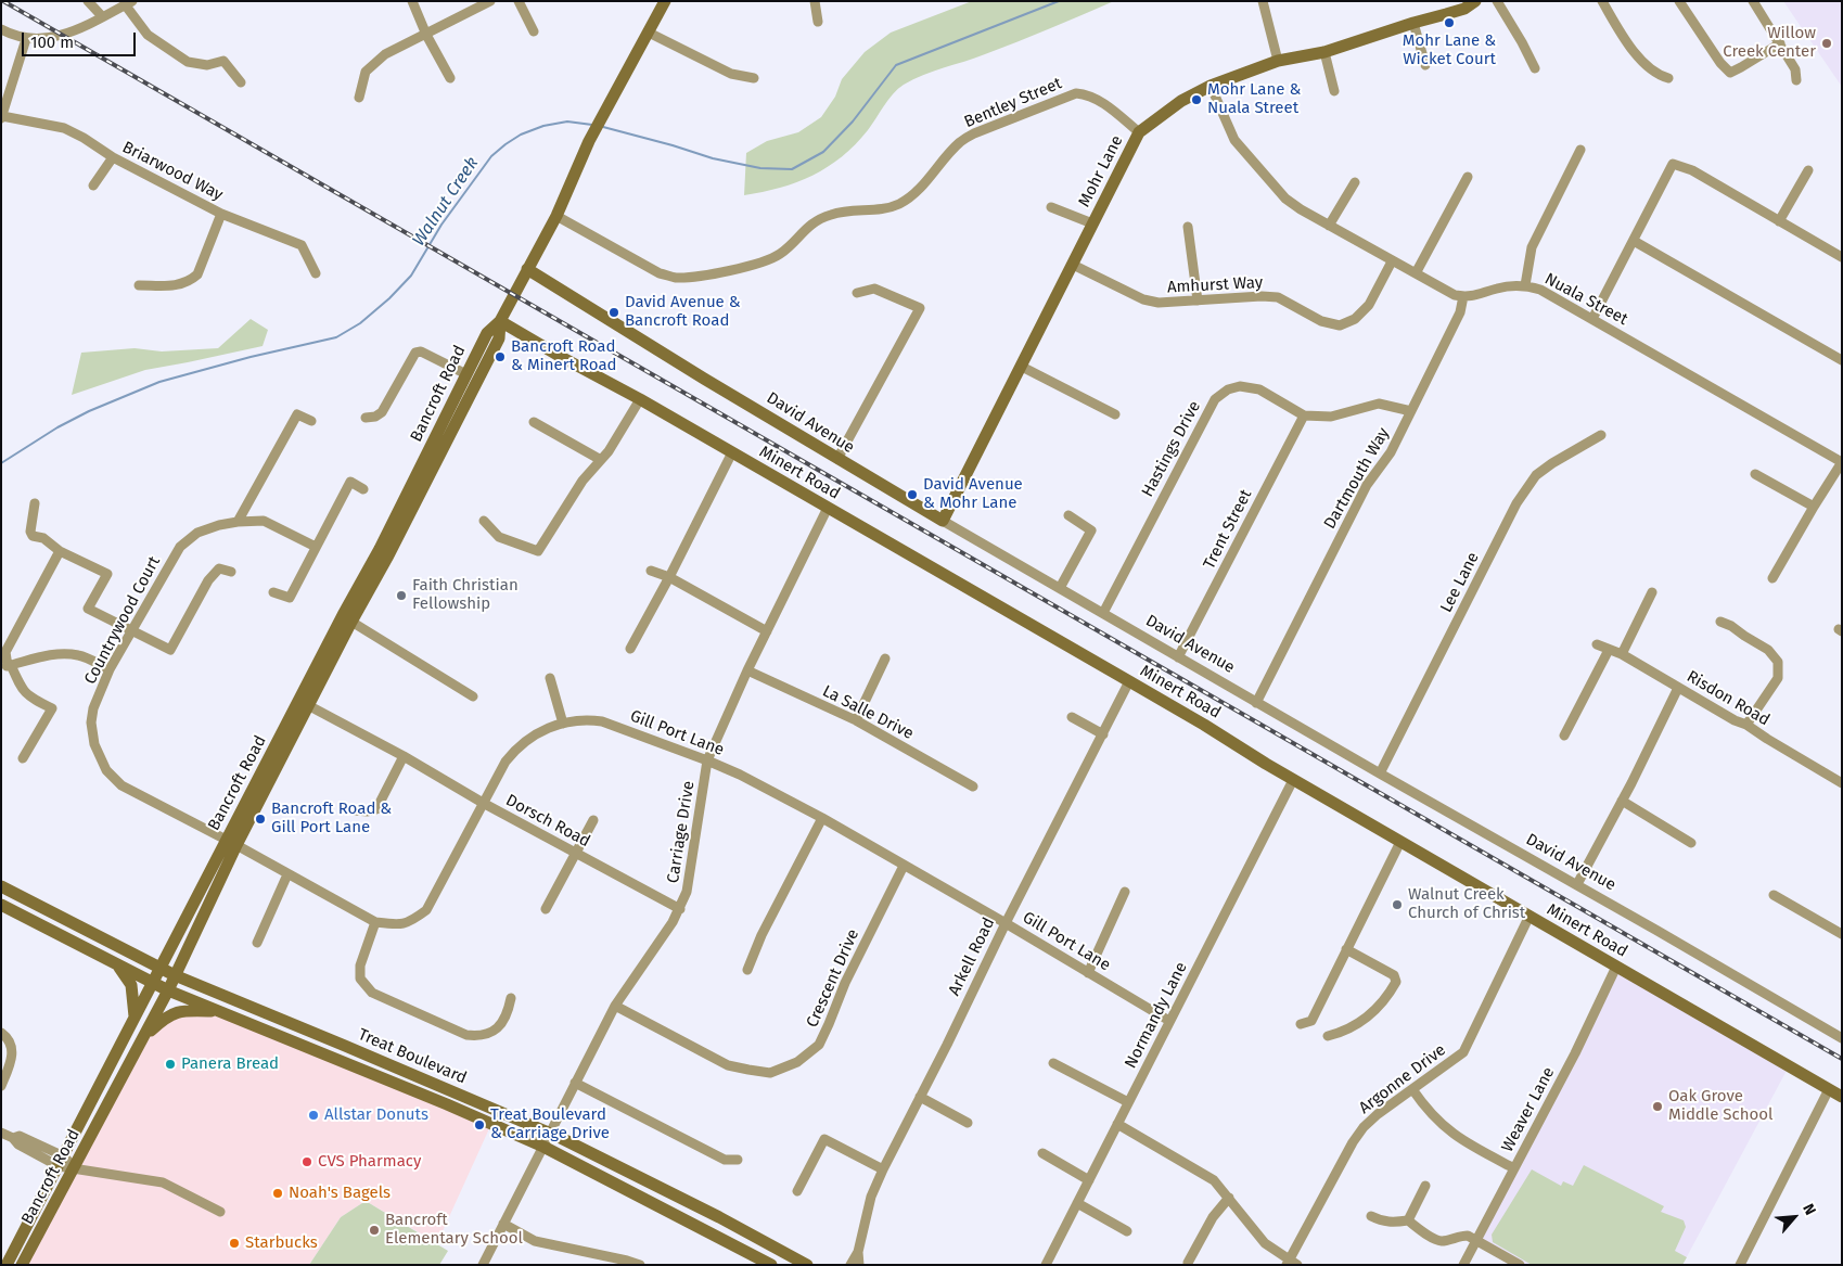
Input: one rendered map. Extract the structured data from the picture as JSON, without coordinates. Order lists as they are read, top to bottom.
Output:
{
  "streets": {
    "street": [
      "Bentley Street",
      "Briarwood Way",
      "Mohr Lane",
      "Amhurst Way",
      "Nuala Street",
      "Bancroft Road",
      "David Avenue",
      "Hastings Drive",
      "Minert Road",
      "Dartmouth Way",
      "Trent Street",
      "Lee Lane",
      "Countrywood Court",
      "Risdon Road",
      "La Salle Drive",
      "Gill Port Lane",
      "Dorsch Road",
      "Carriage Drive",
      "Arkell Road",
      "Crescent Drive",
      "Normandy Lane",
      "Treat Boulevard",
      "Argonne Drive",
      "Weaver Lane"
    ]
  },
  "crossings": [
    ["Bentley Street", "Mohr Lane"],
    ["Bentley Street", "Bancroft Road"],
    ["Mohr Lane", "Amhurst Way"],
    ["Mohr Lane", "David Avenue"],
    ["Nuala Street", "Dartmouth Way"],
    ["Bancroft Road", "David Avenue"],
    ["Bancroft Road", "Minert Road"],
    ["Bancroft Road", "Countrywood Court"],
    ["Bancroft Road", "Gill Port Lane"],
    ["Bancroft Road", "Dorsch Road"],
    ["Bancroft Road", "Treat Boulevard"],
    ["David Avenue", "Hastings Drive"],
    ["David Avenue", "Dartmouth Way"],
    ["David Avenue", "Trent Street"],
    ["David Avenue", "Lee Lane"],
    ["Hastings Drive", "Dartmouth Way"],
    ["Hastings Drive", "Trent Street"],
    ["Minert Road", "Carriage Drive"],
    ["Minert Road", "Arkell Road"],
    ["Minert Road", "Normandy Lane"],
    ["Minert Road", "Argonne Drive"],
    ["Minert Road", "Weaver Lane"],
    ["Countrywood Court", "Gill Port Lane"],
    ["La Salle Drive", "Carriage Drive"],
    ["Gill Port Lane", "Dorsch Road"],
    ["Gill Port Lane", "Carriage Drive"],
    ["Gill Port Lane", "Arkell Road"],
    ["Gill Port Lane", "Crescent Drive"],
    ["Gill Port Lane", "Normandy Lane"],
    ["Dorsch Road", "Carriage Drive"],
    ["Carriage Drive", "Crescent Drive"],
    ["Carriage Drive", "Treat Boulevard"]
  ],
  "water": ["Walnut Creek"],
  "places": [
    "Mohr Lane & Wicket Court",
    "Willow Creek Center",
    "Mohr Lane & Nuala Street",
    "David Avenue & Bancroft Road",
    "Bancroft Road & Minert Road",
    "David Avenue & Mohr Lane",
    "Faith Christian Fellowship",
    "Bancroft Road & Gill Port Lane",
    "Walnut Creek Church of Christ",
    "Panera Bread",
    "Oak Grove Middle School",
    "Allstar Donuts",
    "Treat Boulevard & Carriage Drive",
    "CVS Pharmacy",
    "Noah's Bagels",
    "Bancroft Elementary School",
    "Starbucks"
  ],
  "scale_bar": "100 m",
  "north": "top right"
}
